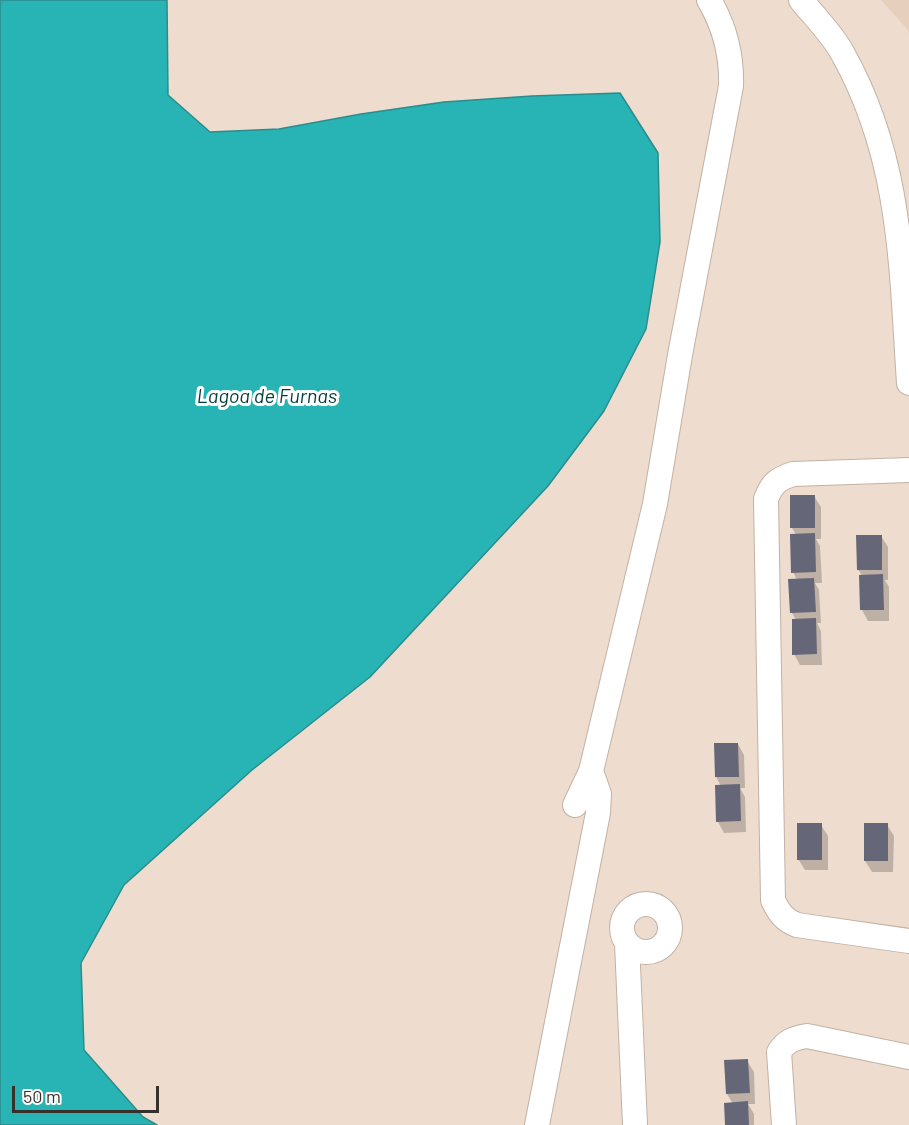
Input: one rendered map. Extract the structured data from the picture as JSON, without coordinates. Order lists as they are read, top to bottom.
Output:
{
  "water": ["Lagoa de Furnas"],
  "scale_bar": "50 m"
}
